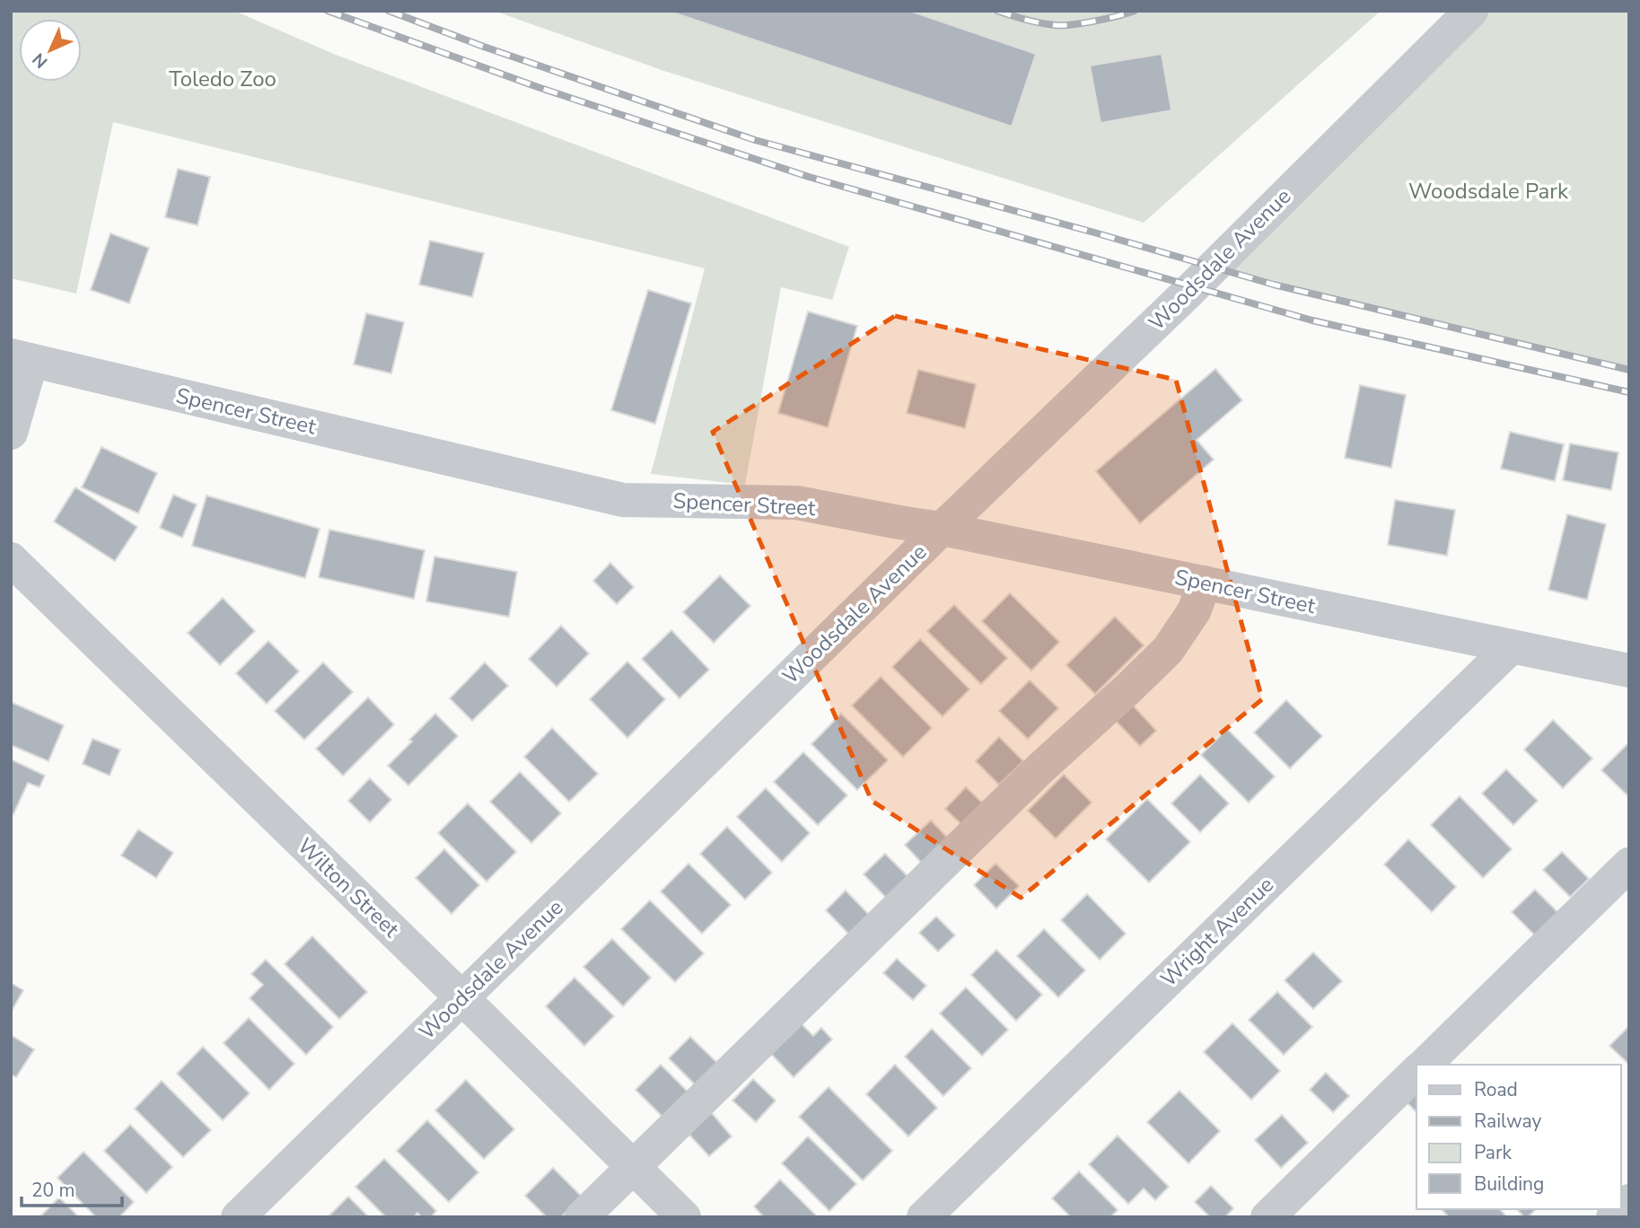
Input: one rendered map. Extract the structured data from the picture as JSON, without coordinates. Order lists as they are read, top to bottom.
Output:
{
  "streets": {
    "street": [
      "Woodsdale Avenue",
      "Spencer Street",
      "Wilton Street",
      "Wright Avenue"
    ]
  },
  "crossings": [
    ["Woodsdale Avenue", "Spencer Street"],
    ["Woodsdale Avenue", "Wilton Street"],
    ["Spencer Street", "Wright Avenue"]
  ],
  "parks": ["Toledo Zoo", "Woodsdale Park"],
  "legend": [
    "Road",
    "Railway",
    "Park",
    "Building"
  ],
  "scale_bar": "20 m",
  "north": "bottom left"
}
